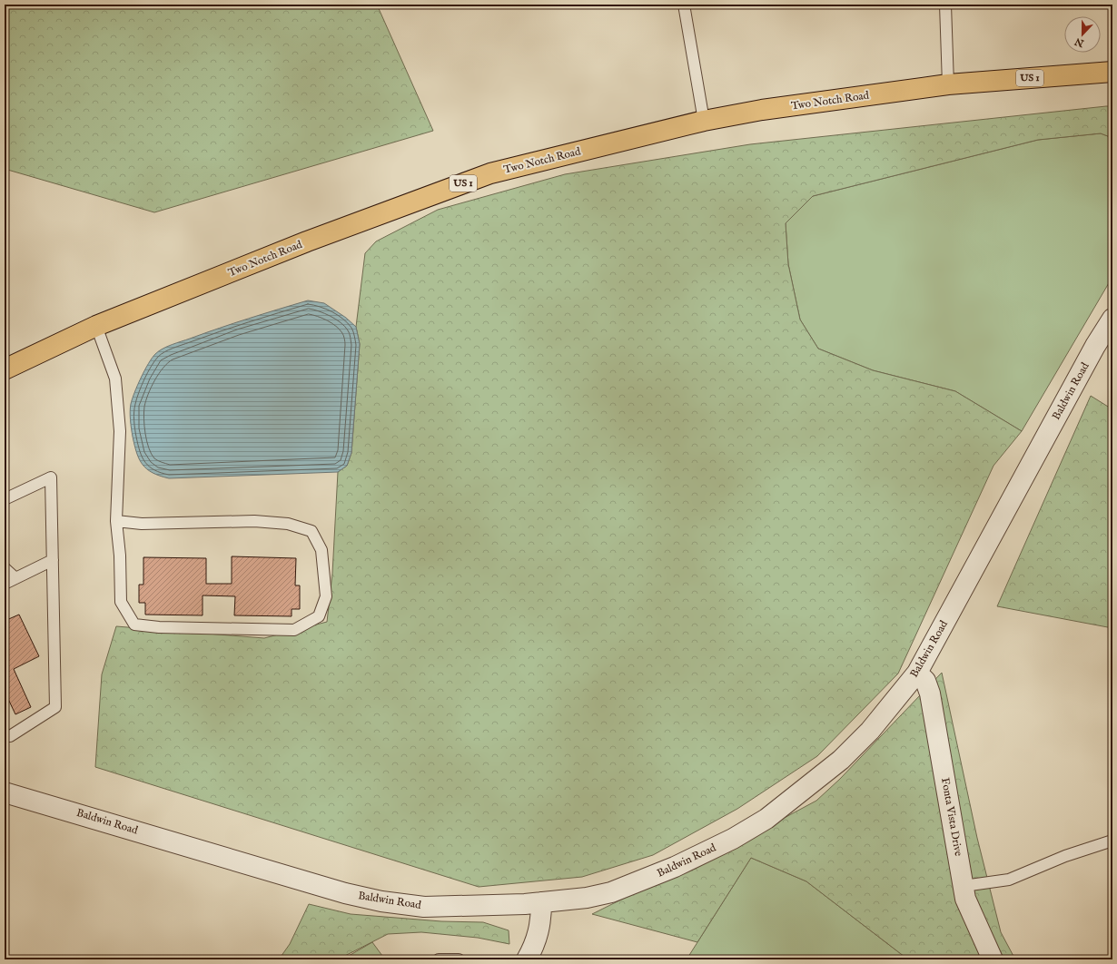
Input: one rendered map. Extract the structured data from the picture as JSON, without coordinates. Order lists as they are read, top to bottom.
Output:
{
  "streets": {
    "main road": ["US 1", "Two Notch Road"],
    "street": ["Baldwin Road", "Fonta Vista Drive"]
  },
  "crossings": [
    ["Baldwin Road", "Fonta Vista Drive"]
  ],
  "north": "bottom"
}
